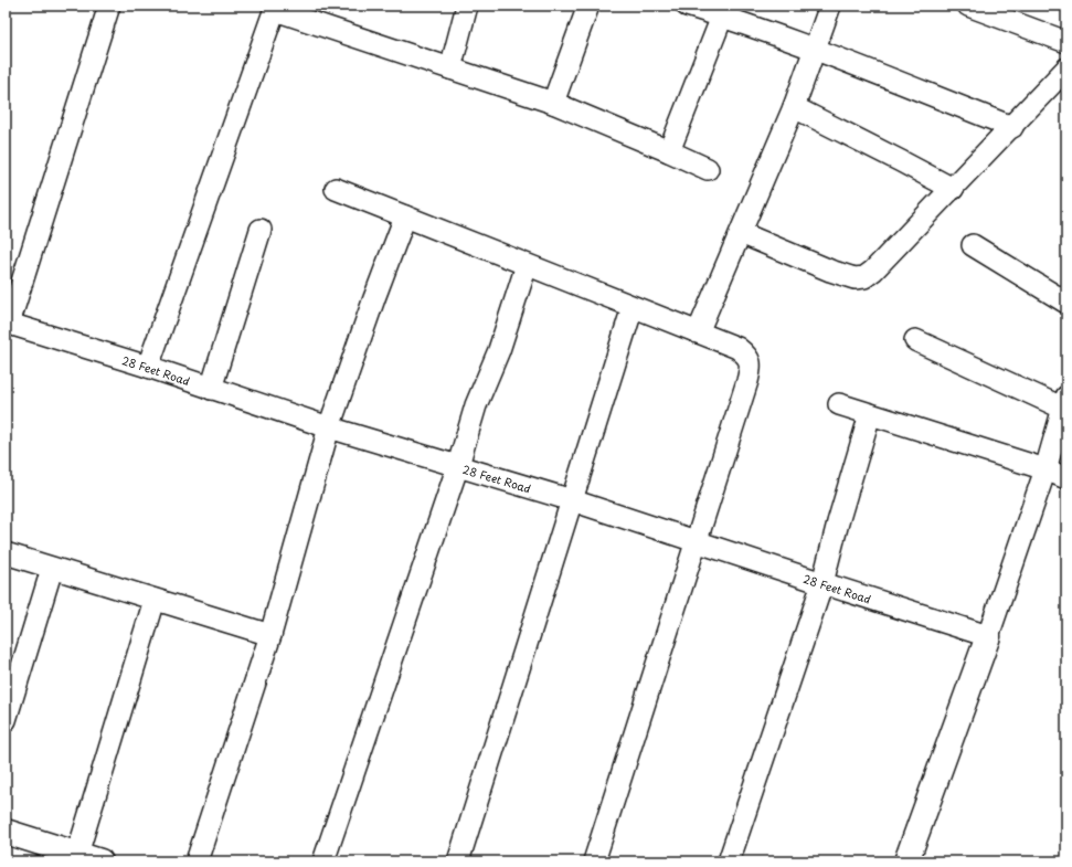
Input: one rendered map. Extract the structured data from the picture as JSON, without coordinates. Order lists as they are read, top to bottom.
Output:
{
  "streets": {
    "street": ["28 Feet Road"]
  }
}
